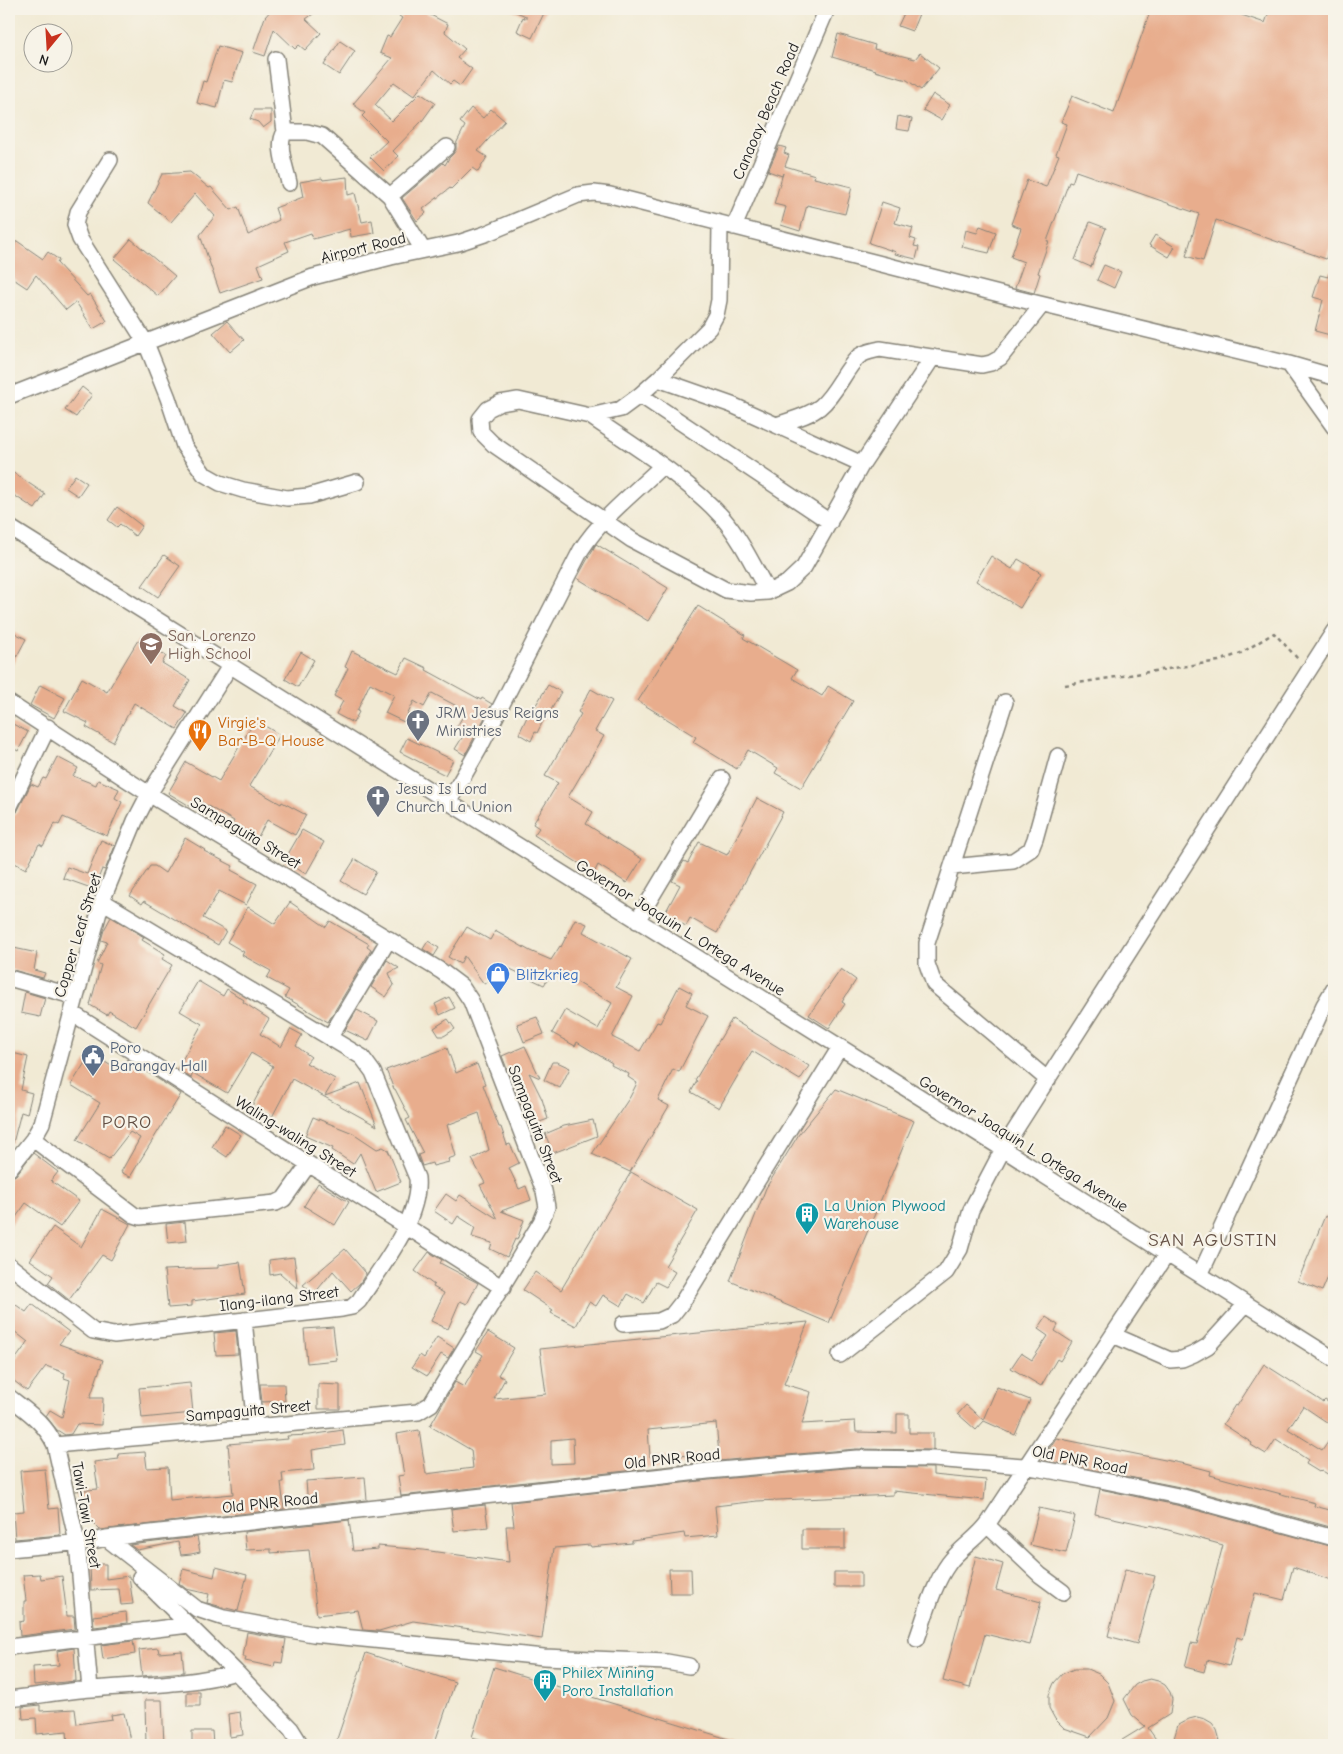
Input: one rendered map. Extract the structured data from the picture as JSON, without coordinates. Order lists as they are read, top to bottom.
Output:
{
  "streets": {
    "street": [
      "Canaoay Beach Road",
      "Airport Road",
      "Sampaguita Street",
      "Governor Joaquin L. Ortega Avenue",
      "Copper Leaf Street",
      "Waling-waling Street",
      "Ilang-ilang Street",
      "Old PNR Road",
      "Tawi-Tawi Street"
    ]
  },
  "crossings": [
    ["Canaoay Beach Road", "Airport Road"],
    ["Sampaguita Street", "Copper Leaf Street"],
    ["Sampaguita Street", "Waling-waling Street"],
    ["Sampaguita Street", "Tawi-Tawi Street"],
    ["Governor Joaquin L. Ortega Avenue", "Copper Leaf Street"],
    ["Copper Leaf Street", "Waling-waling Street"],
    ["Copper Leaf Street", "Ilang-ilang Street"],
    ["Waling-waling Street", "Ilang-ilang Street"],
    ["Old PNR Road", "Tawi-Tawi Street"]
  ],
  "districts": ["PORO", "SAN AGUSTIN"],
  "places": {
    "school or university": ["San. Lorenzo High School"],
    "church": ["JRM Jesus Reigns Ministries", "Jesus Is Lord Church La Union"],
    "restaurant": ["Virgie's Bar-B-Q House"],
    "shop": ["Blitzkrieg"],
    "public building": ["Poro Barangay Hall"],
    "building": ["La Union Plywood Warehouse", "Philex Mining Poro Installation"]
  },
  "north": "bottom"
}
